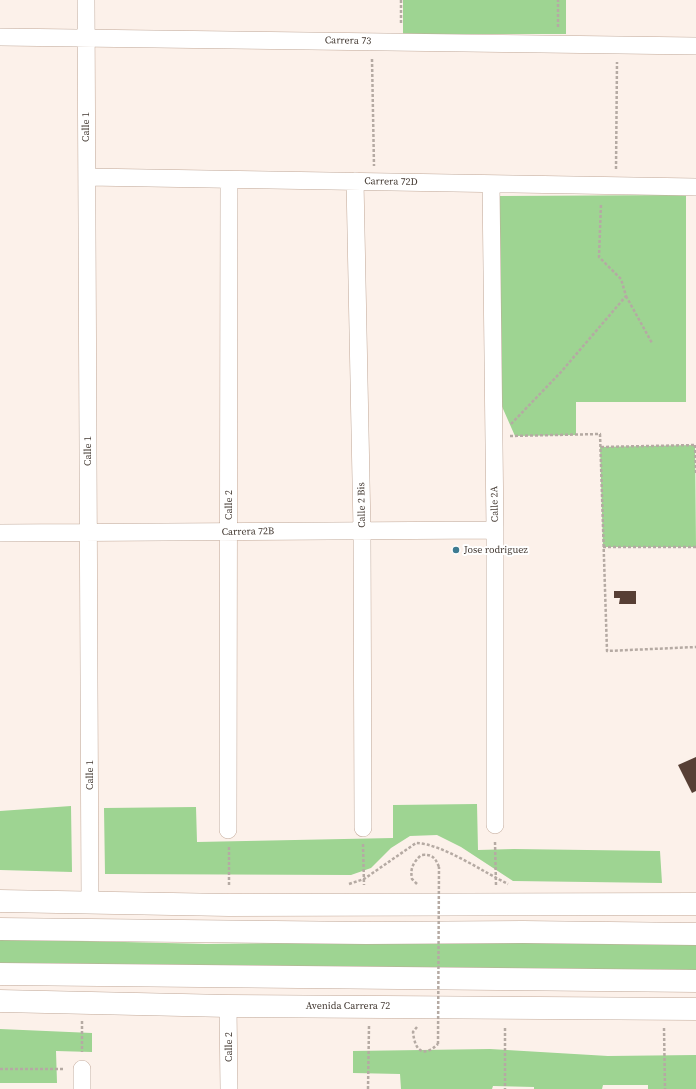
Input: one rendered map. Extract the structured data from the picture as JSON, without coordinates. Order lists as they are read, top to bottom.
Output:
{
  "streets": {
    "highway": ["Avenida Carrera 72"],
    "street": [
      "Carrera 73",
      "Calle 1",
      "Carrera 72D",
      "Calle 2A",
      "Calle 2",
      "Calle 2 Bis",
      "Carrera 72B"
    ]
  },
  "crossings": [
    ["Carrera 73", "Calle 1"],
    ["Calle 1", "Carrera 72D"],
    ["Calle 1", "Carrera 72B"],
    ["Carrera 72D", "Calle 2A"],
    ["Carrera 72D", "Calle 2"],
    ["Carrera 72D", "Calle 2 Bis"],
    ["Calle 2A", "Carrera 72B"],
    ["Calle 2", "Carrera 72B"],
    ["Calle 2", "Avenida Carrera 72"],
    ["Calle 2 Bis", "Carrera 72B"]
  ],
  "places": ["Jose rodriguez"]
}
